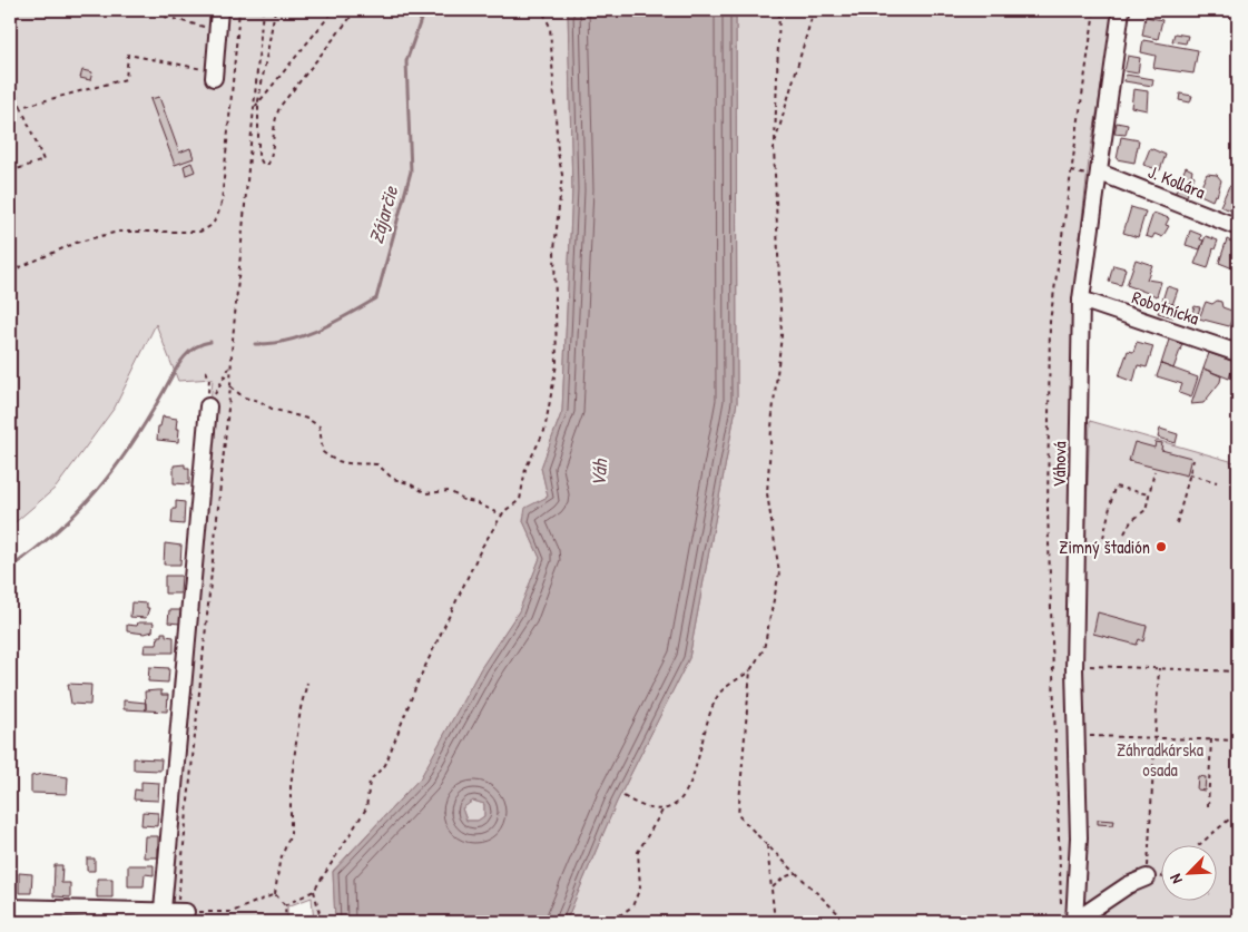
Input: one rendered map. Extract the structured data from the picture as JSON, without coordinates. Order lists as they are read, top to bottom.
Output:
{
  "streets": {
    "street": ["J. Kollára", "Robotnícka", "Váhová"]
  },
  "crossings": [
    ["J. Kollára", "Váhová"],
    ["Robotnícka", "Váhová"]
  ],
  "water": ["Zájarčie", "Váh"],
  "parks": ["Záhradkárska osada"],
  "places": ["Zimný štadión"],
  "north": "bottom left"
}
